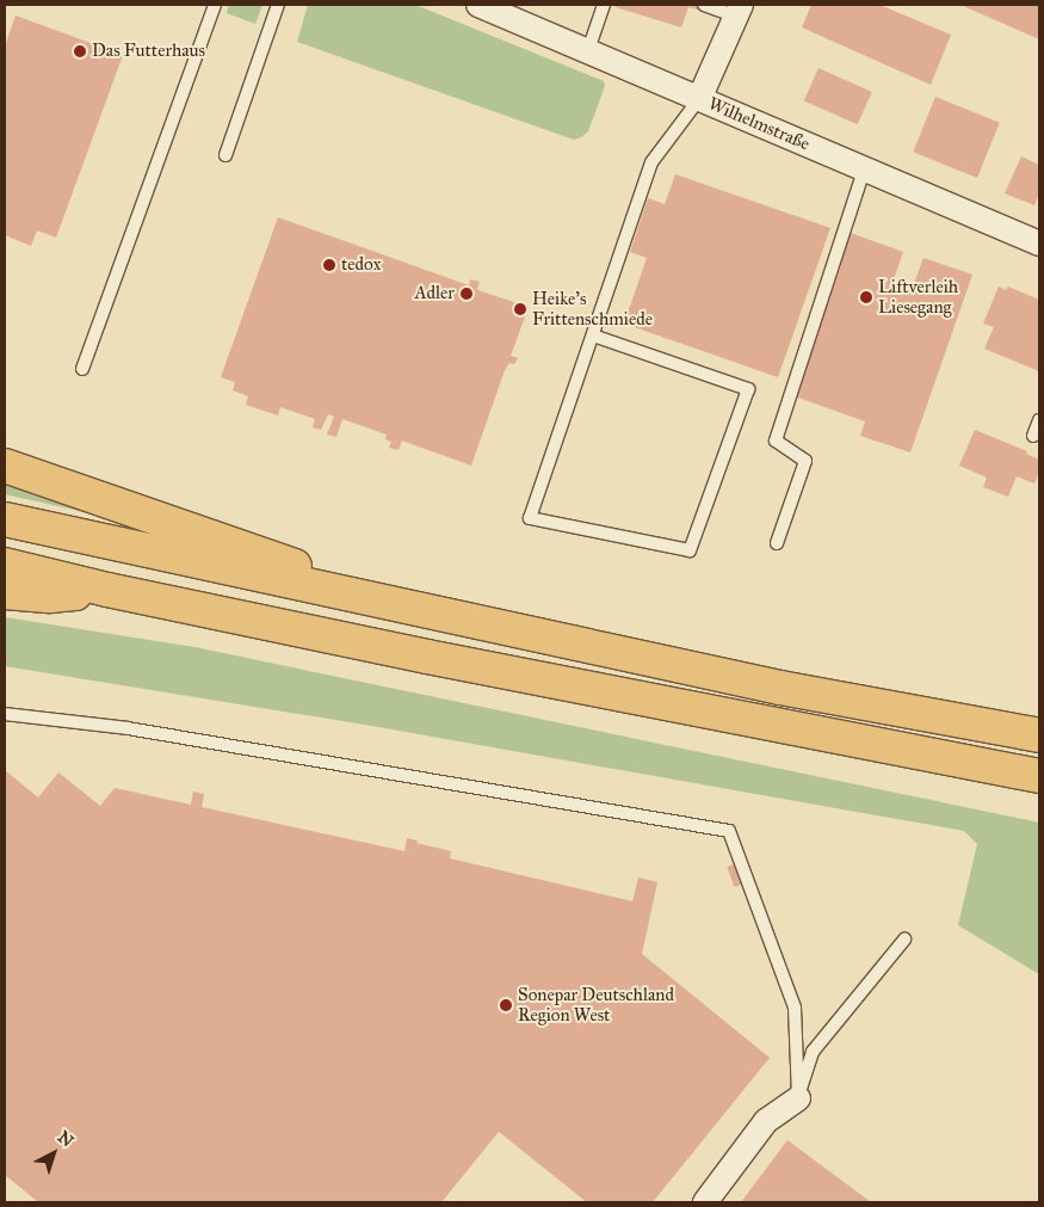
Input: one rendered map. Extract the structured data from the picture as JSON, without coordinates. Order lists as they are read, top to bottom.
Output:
{
  "streets": {
    "street": ["Wilhelmstraße"]
  },
  "places": [
    "Das Futterhaus",
    "tedox",
    "Adler",
    "Liftverleih Liesegang",
    "Heike's Frittenschmiede",
    "Sonepar Deutschland Region West"
  ],
  "north": "top right"
}
